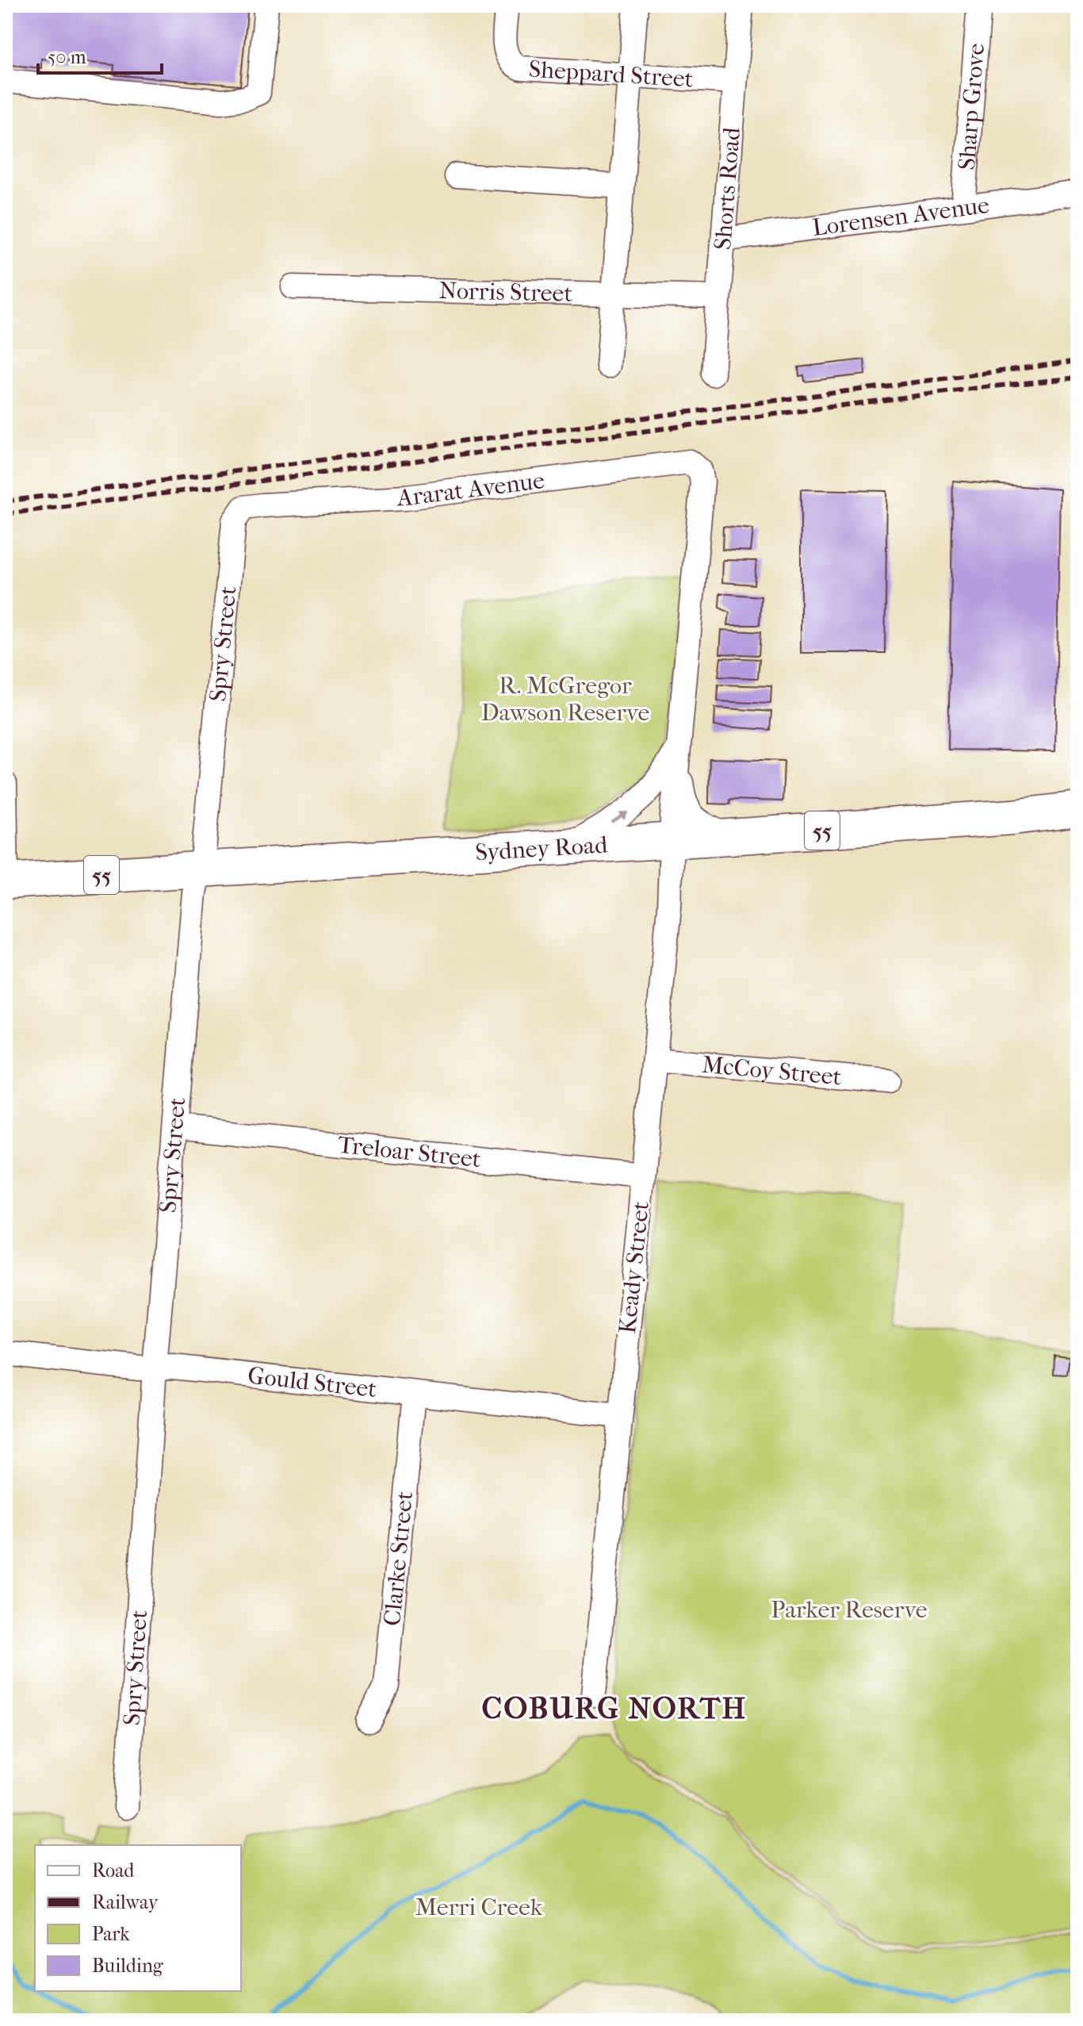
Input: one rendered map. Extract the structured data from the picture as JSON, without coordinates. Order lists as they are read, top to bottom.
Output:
{
  "streets": {
    "highway": ["55", "Sydney Road"],
    "street": [
      "Sheppard Street",
      "Sharp Grove",
      "Shorts Road",
      "Lorensen Avenue",
      "Norris Street",
      "Ararat Avenue",
      "Spry Street",
      "McCoy Street",
      "Treloar Street",
      "Keady Street",
      "Gould Street",
      "Clarke Street"
    ]
  },
  "crossings": [
    ["Sheppard Street", "Shorts Road"],
    ["Sharp Grove", "Lorensen Avenue"],
    ["Shorts Road", "Lorensen Avenue"],
    ["Shorts Road", "Norris Street"],
    ["Ararat Avenue", "Spry Street"],
    ["Spry Street", "Sydney Road"],
    ["Spry Street", "Treloar Street"],
    ["Spry Street", "Gould Street"],
    ["Sydney Road", "Keady Street"],
    ["McCoy Street", "Keady Street"],
    ["Treloar Street", "Keady Street"],
    ["Keady Street", "Gould Street"],
    ["Gould Street", "Clarke Street"]
  ],
  "districts": ["COBURG NORTH"],
  "parks": ["R. McGregor Dawson Reserve", "Parker Reserve", "Merri Creek"],
  "legend": [
    "Road",
    "Railway",
    "Park",
    "Building"
  ],
  "scale_bar": "50 m"
}
